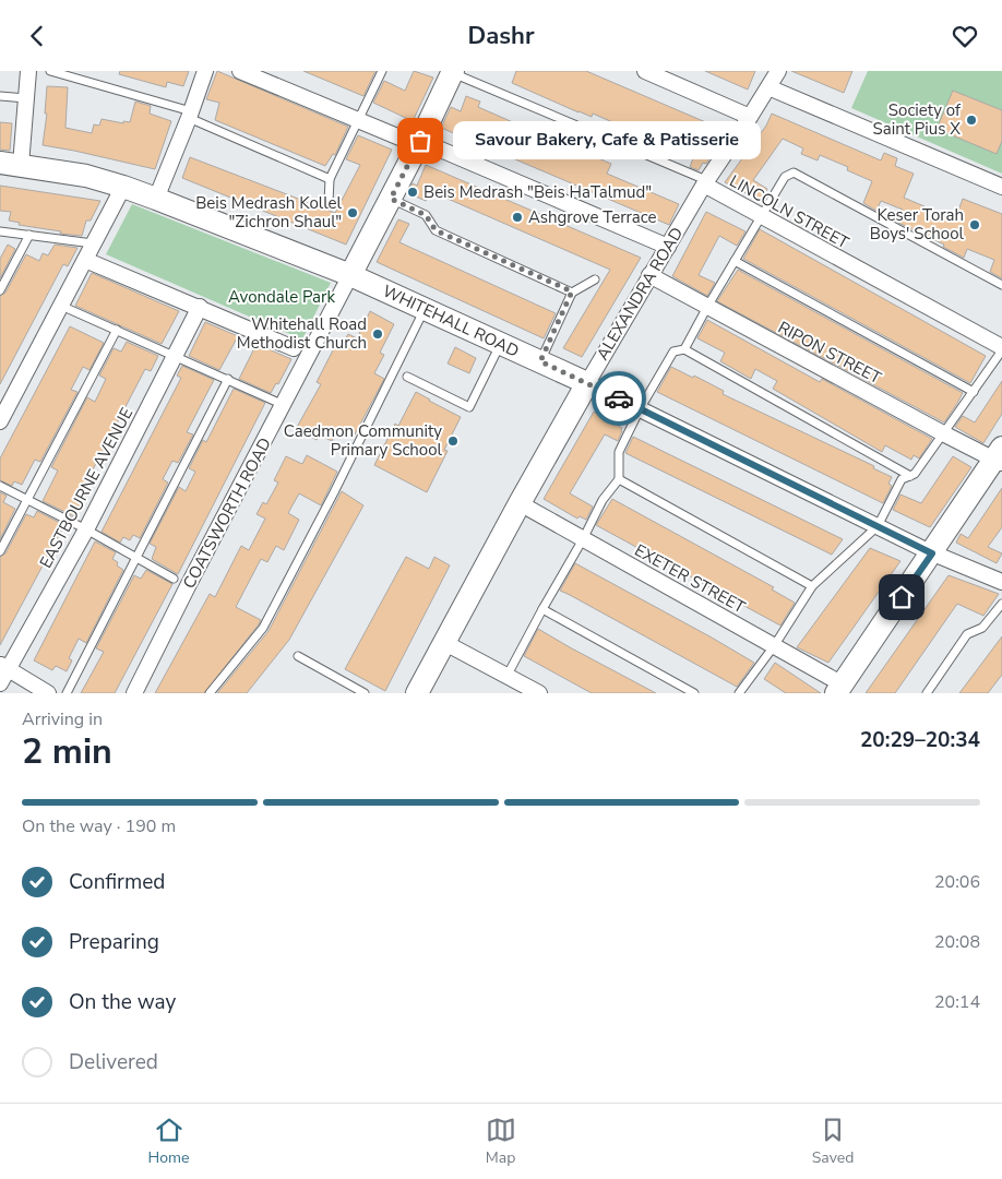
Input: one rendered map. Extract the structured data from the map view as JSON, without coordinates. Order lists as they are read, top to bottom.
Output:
{
  "streets": {
    "street": [
      "LINCOLN STREET",
      "ALEXANDRA ROAD",
      "WHITEHALL ROAD",
      "RIPON STREET",
      "EASTBOURNE AVENUE",
      "COATSWORTH ROAD",
      "EXETER STREET"
    ]
  },
  "crossings": [
    ["LINCOLN STREET", "ALEXANDRA ROAD"],
    ["ALEXANDRA ROAD", "WHITEHALL ROAD"],
    ["ALEXANDRA ROAD", "RIPON STREET"],
    ["ALEXANDRA ROAD", "EXETER STREET"],
    ["WHITEHALL ROAD", "COATSWORTH ROAD"]
  ],
  "parks": ["Avondale Park"],
  "places": [
    "Society of Saint Pius X",
    "Savour Bakery, Cafe & Patisserie",
    "Beis Medrash \"Beis HaTalmud\"",
    "Beis Medrash Kollel \"Zichron Shaul\"",
    "Ashgrove Terrace",
    "Keser Torah Boys' School",
    "Whitehall Road Methodist Church",
    "Caedmon Community Primary School"
  ],
  "page": {
    "header": "Dashr",
    "bubble": "Savour Bakery, Cafe & Patisserie",
    "heading": ["2 min", "Arriving in", "20:29–20:34"],
    "bar": "On the way · 190 m",
    "list": [
      ["Confirmed", "20:06"],
      ["Preparing", "20:08"],
      ["On the way", "20:14"],
      "Delivered"
    ],
    "tabs": ["Home", "Map", "Saved"]
  }
}
